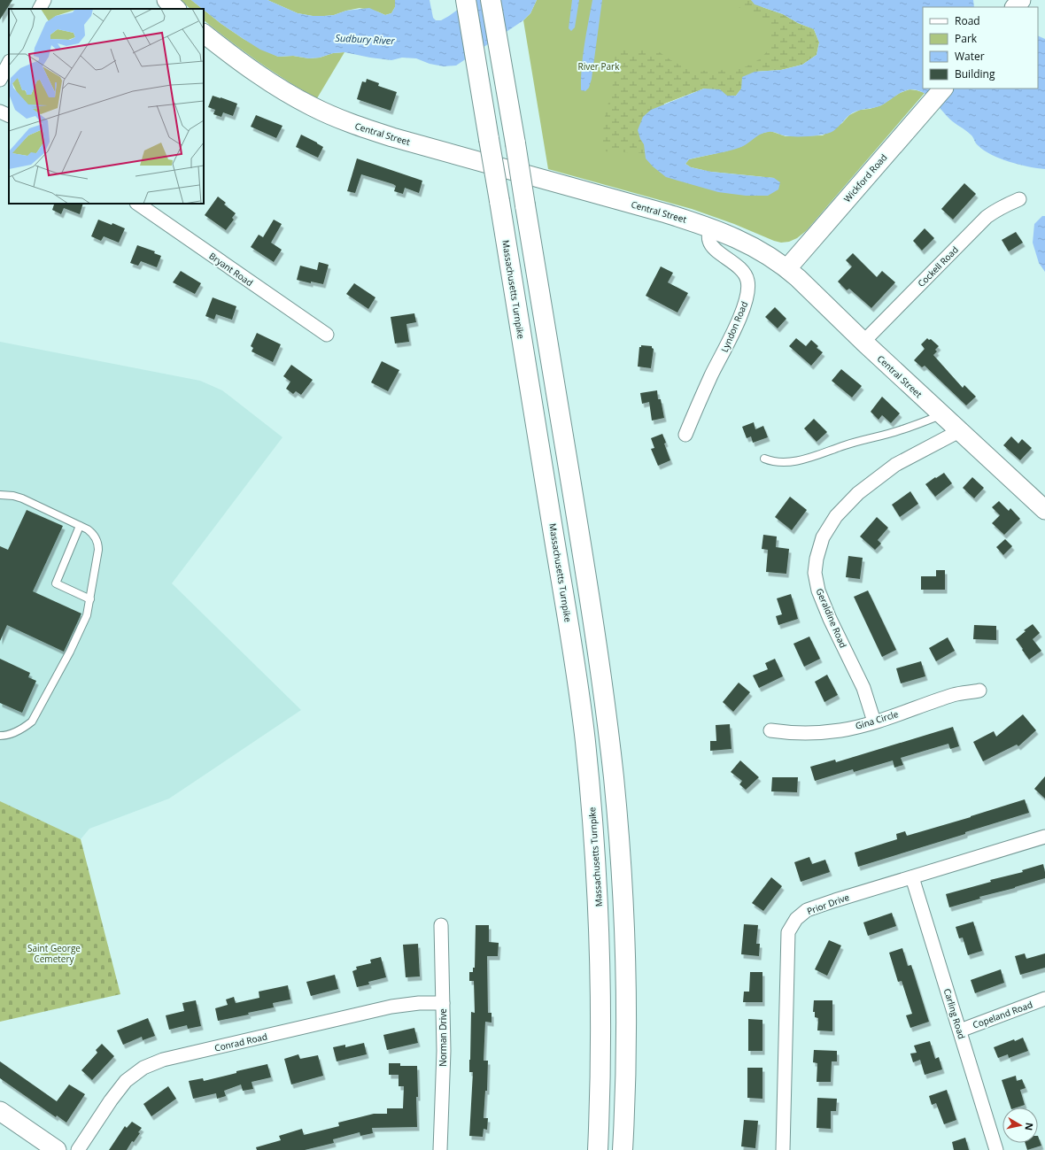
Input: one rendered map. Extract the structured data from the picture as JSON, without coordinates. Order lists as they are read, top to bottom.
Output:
{
  "streets": {
    "highway": ["Massachusetts Turnpike"],
    "main road": ["Central Street", "Wickford Road"],
    "street": [
      "Cockell Road",
      "Bryant Road",
      "Lyndon Road",
      "Geraldine Road",
      "Gina Circle",
      "Prior Drive",
      "Carling Road",
      "Copeland Road",
      "Norman Drive",
      "Conrad Road"
    ]
  },
  "crossings": [
    ["Central Street", "Wickford Road"],
    ["Central Street", "Cockell Road"],
    ["Central Street", "Lyndon Road"],
    ["Central Street", "Geraldine Road"],
    ["Geraldine Road", "Gina Circle"],
    ["Prior Drive", "Carling Road"],
    ["Carling Road", "Copeland Road"],
    ["Norman Drive", "Conrad Road"]
  ],
  "water": ["Sudbury River"],
  "parks": ["River Park", "Saint George Cemetery"],
  "legend": [
    "Road",
    "Park",
    "Water",
    "Building"
  ],
  "north": "right"
}
